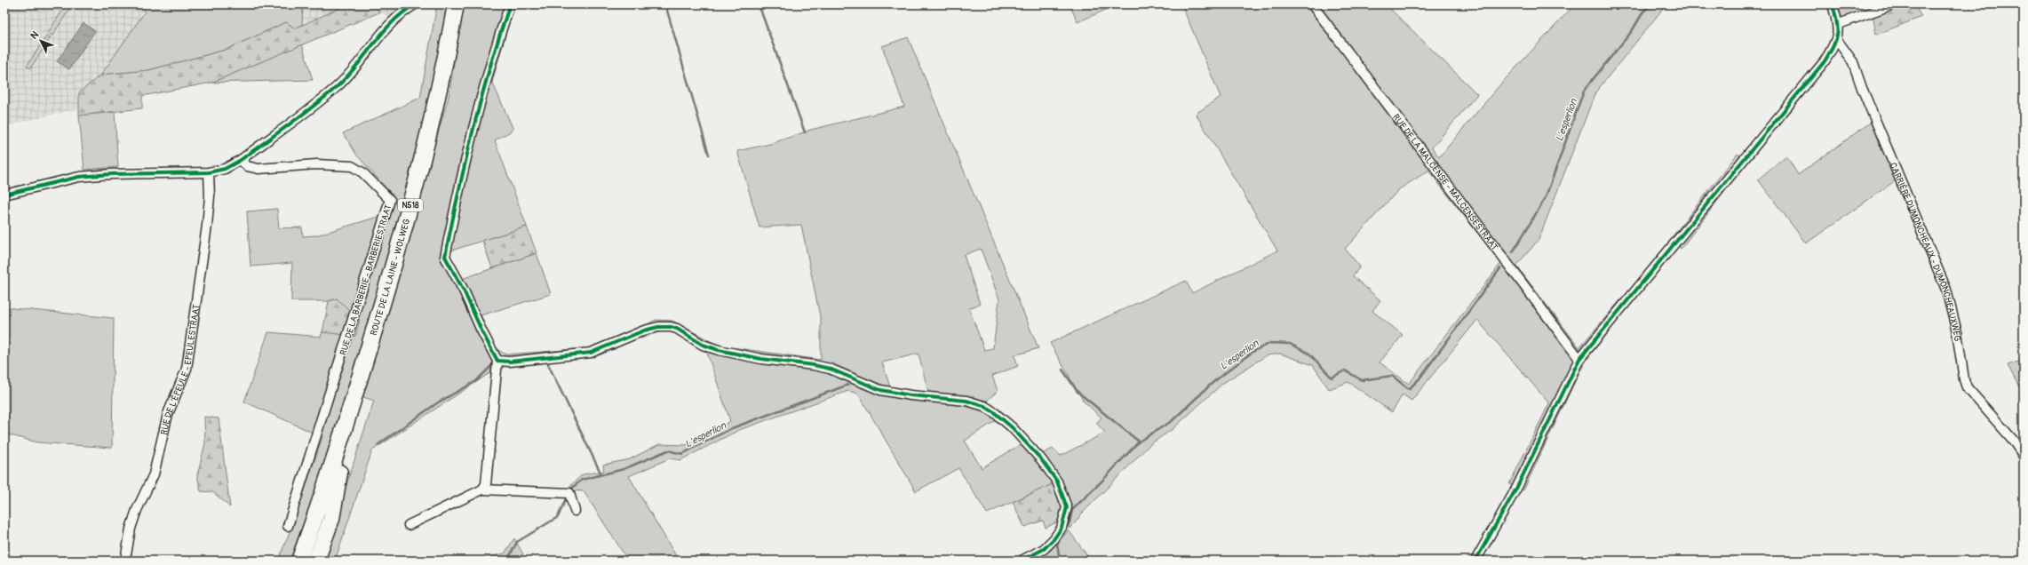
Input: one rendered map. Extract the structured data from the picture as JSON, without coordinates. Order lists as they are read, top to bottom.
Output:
{
  "streets": {
    "highway": ["N518", "ROUTE DE LA LAINE - WOLWEG"],
    "street": [
      "RUE DE LA MALCENSE - MALCENSESTRAAT",
      "CARRIÈRE DUMONCHEAUX - DUMONCHEAUXWEG",
      "RUE DE LA BARBERIE - BARBERIESTRAAT",
      "RUE DE L'ÉPEULE - EPEULESTRAAT"
    ]
  },
  "water": ["L'esperlion"],
  "north": "top left"
}
